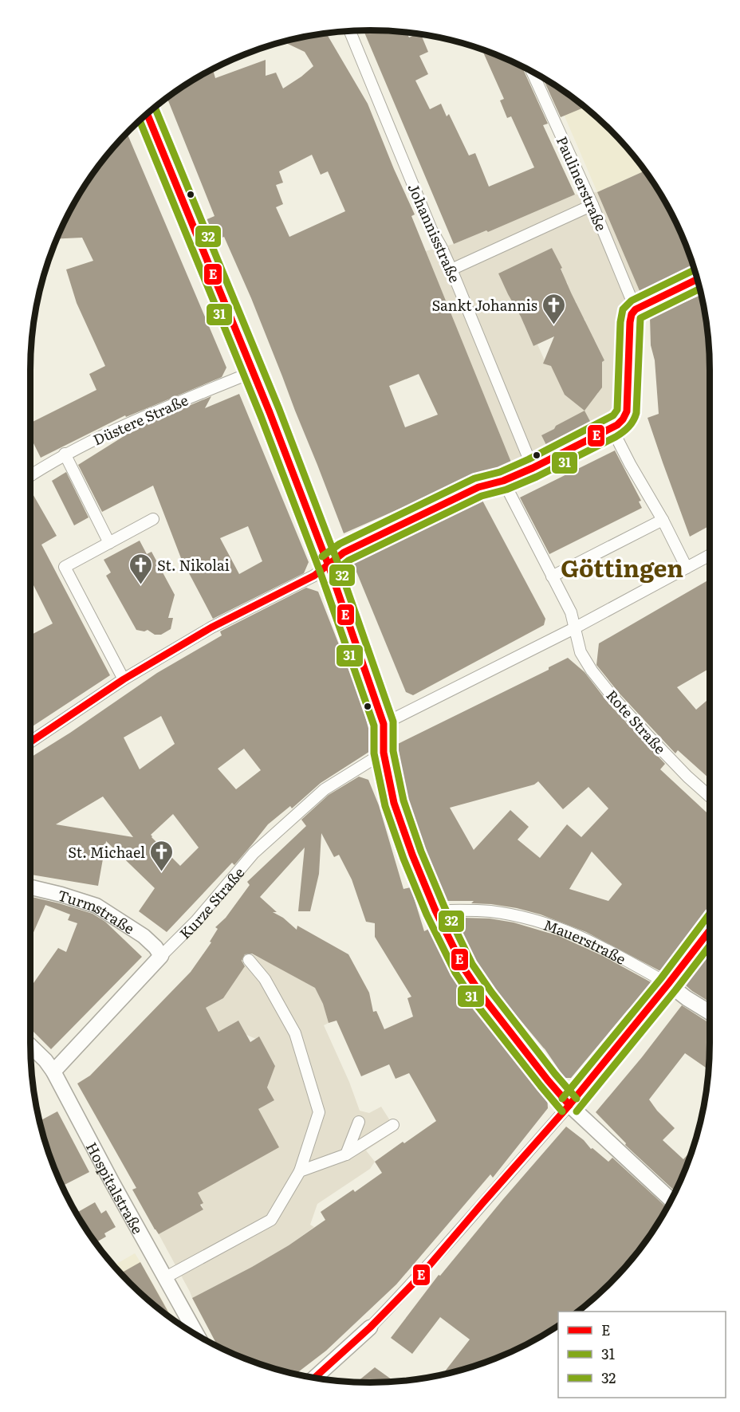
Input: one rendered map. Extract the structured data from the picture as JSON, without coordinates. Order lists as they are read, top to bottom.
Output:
{
  "streets": {
    "street": [
      "Paulinerstraße",
      "Johannisstraße",
      "Düstere Straße",
      "Rote Straße",
      "Kurze Straße",
      "Turmstraße",
      "Mauerstraße",
      "Hospitalstraße"
    ]
  },
  "crossings": [
    ["Kurze Straße", "Turmstraße"],
    ["Kurze Straße", "Hospitalstraße"]
  ],
  "districts": ["Göttingen"],
  "places": {
    "church": ["Sankt Johannis", "St. Nikolai", "St. Michael"]
  },
  "lines": ["transit line 32", "transit line E", "transit line 31"],
  "legend": ["E", "31", "32"]
}
